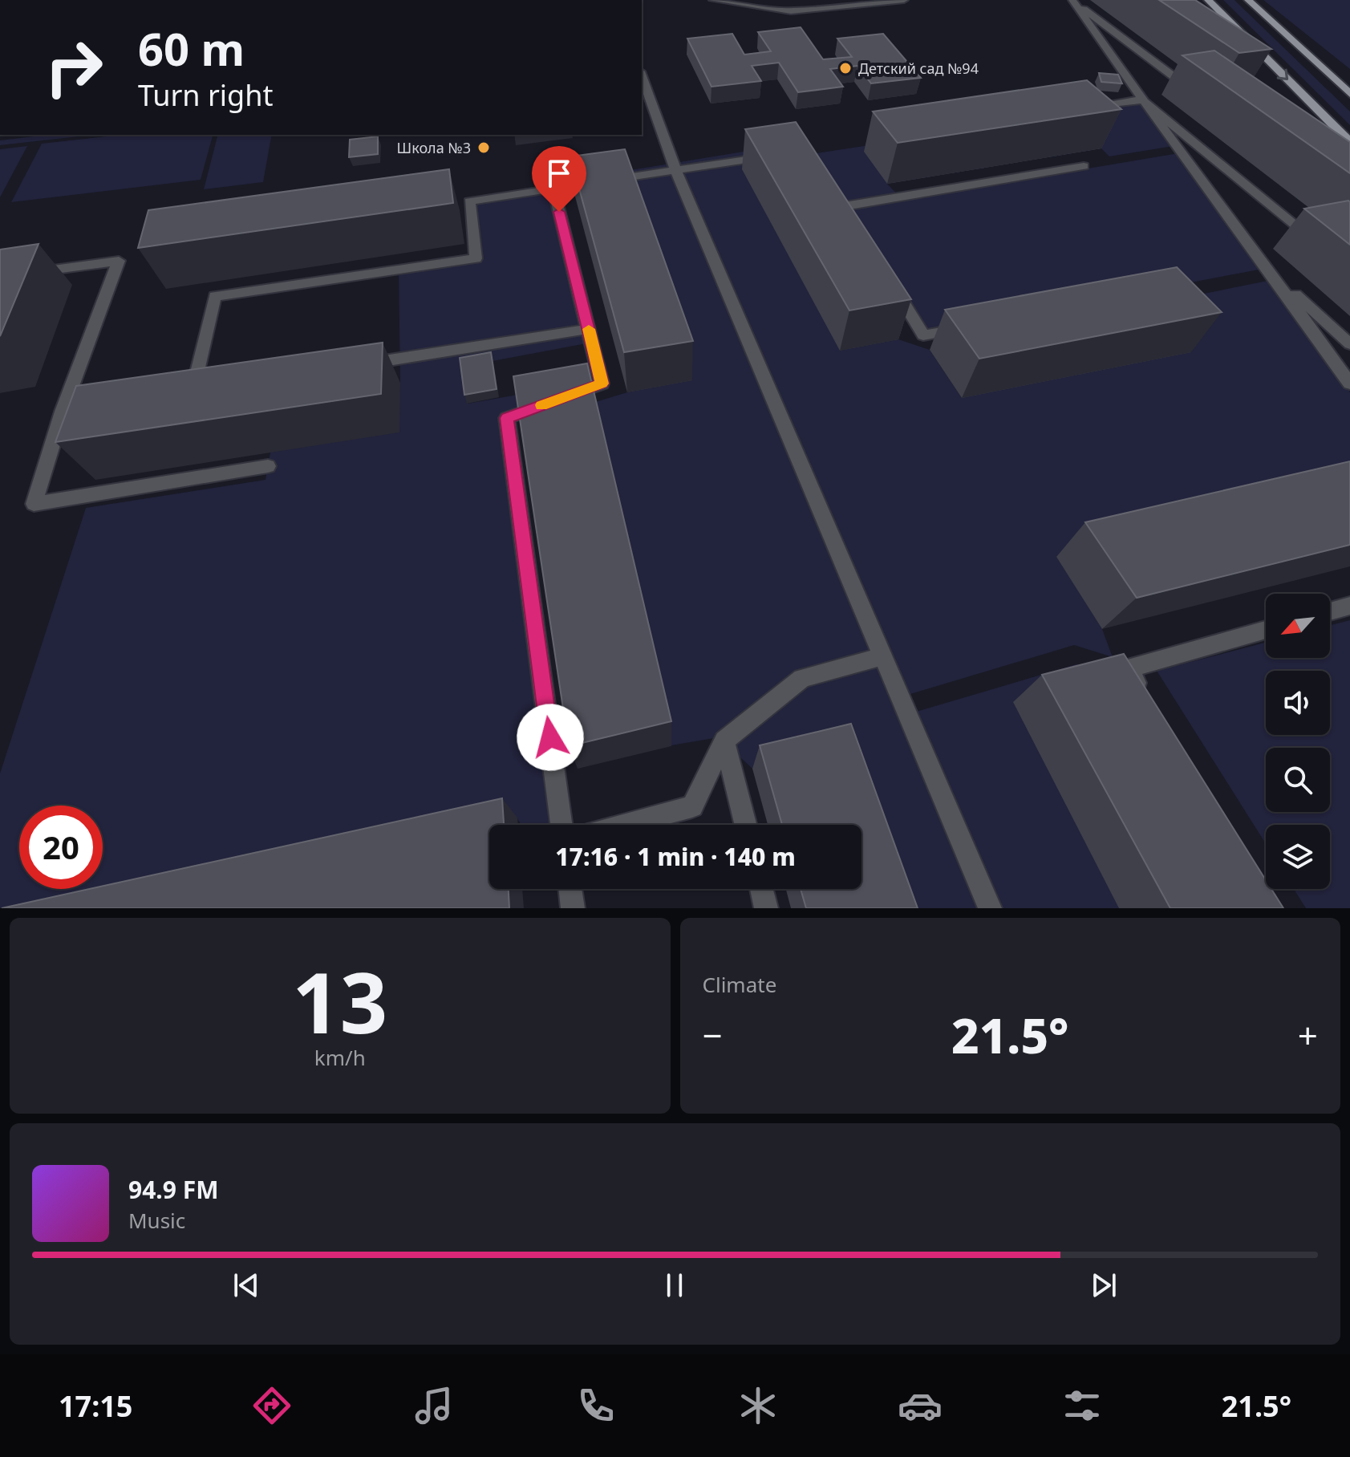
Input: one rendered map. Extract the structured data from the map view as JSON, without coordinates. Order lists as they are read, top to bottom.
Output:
{
  "places": ["Детский сад №94", "Школа №3"],
  "north": "bottom left",
  "page": {
    "turn": ["60 m", "Turn right"],
    "limit": "20",
    "trip": "17:16 · 1 min · 140 m",
    "tile": [
      ["13", "km/h"],
      "Climate"
    ],
    "heat": ["−", "21.5°", "+"],
    "song": ["94.9 FM", "Music"],
    "tabs": ["17:15", "21.5°"]
  }
}
